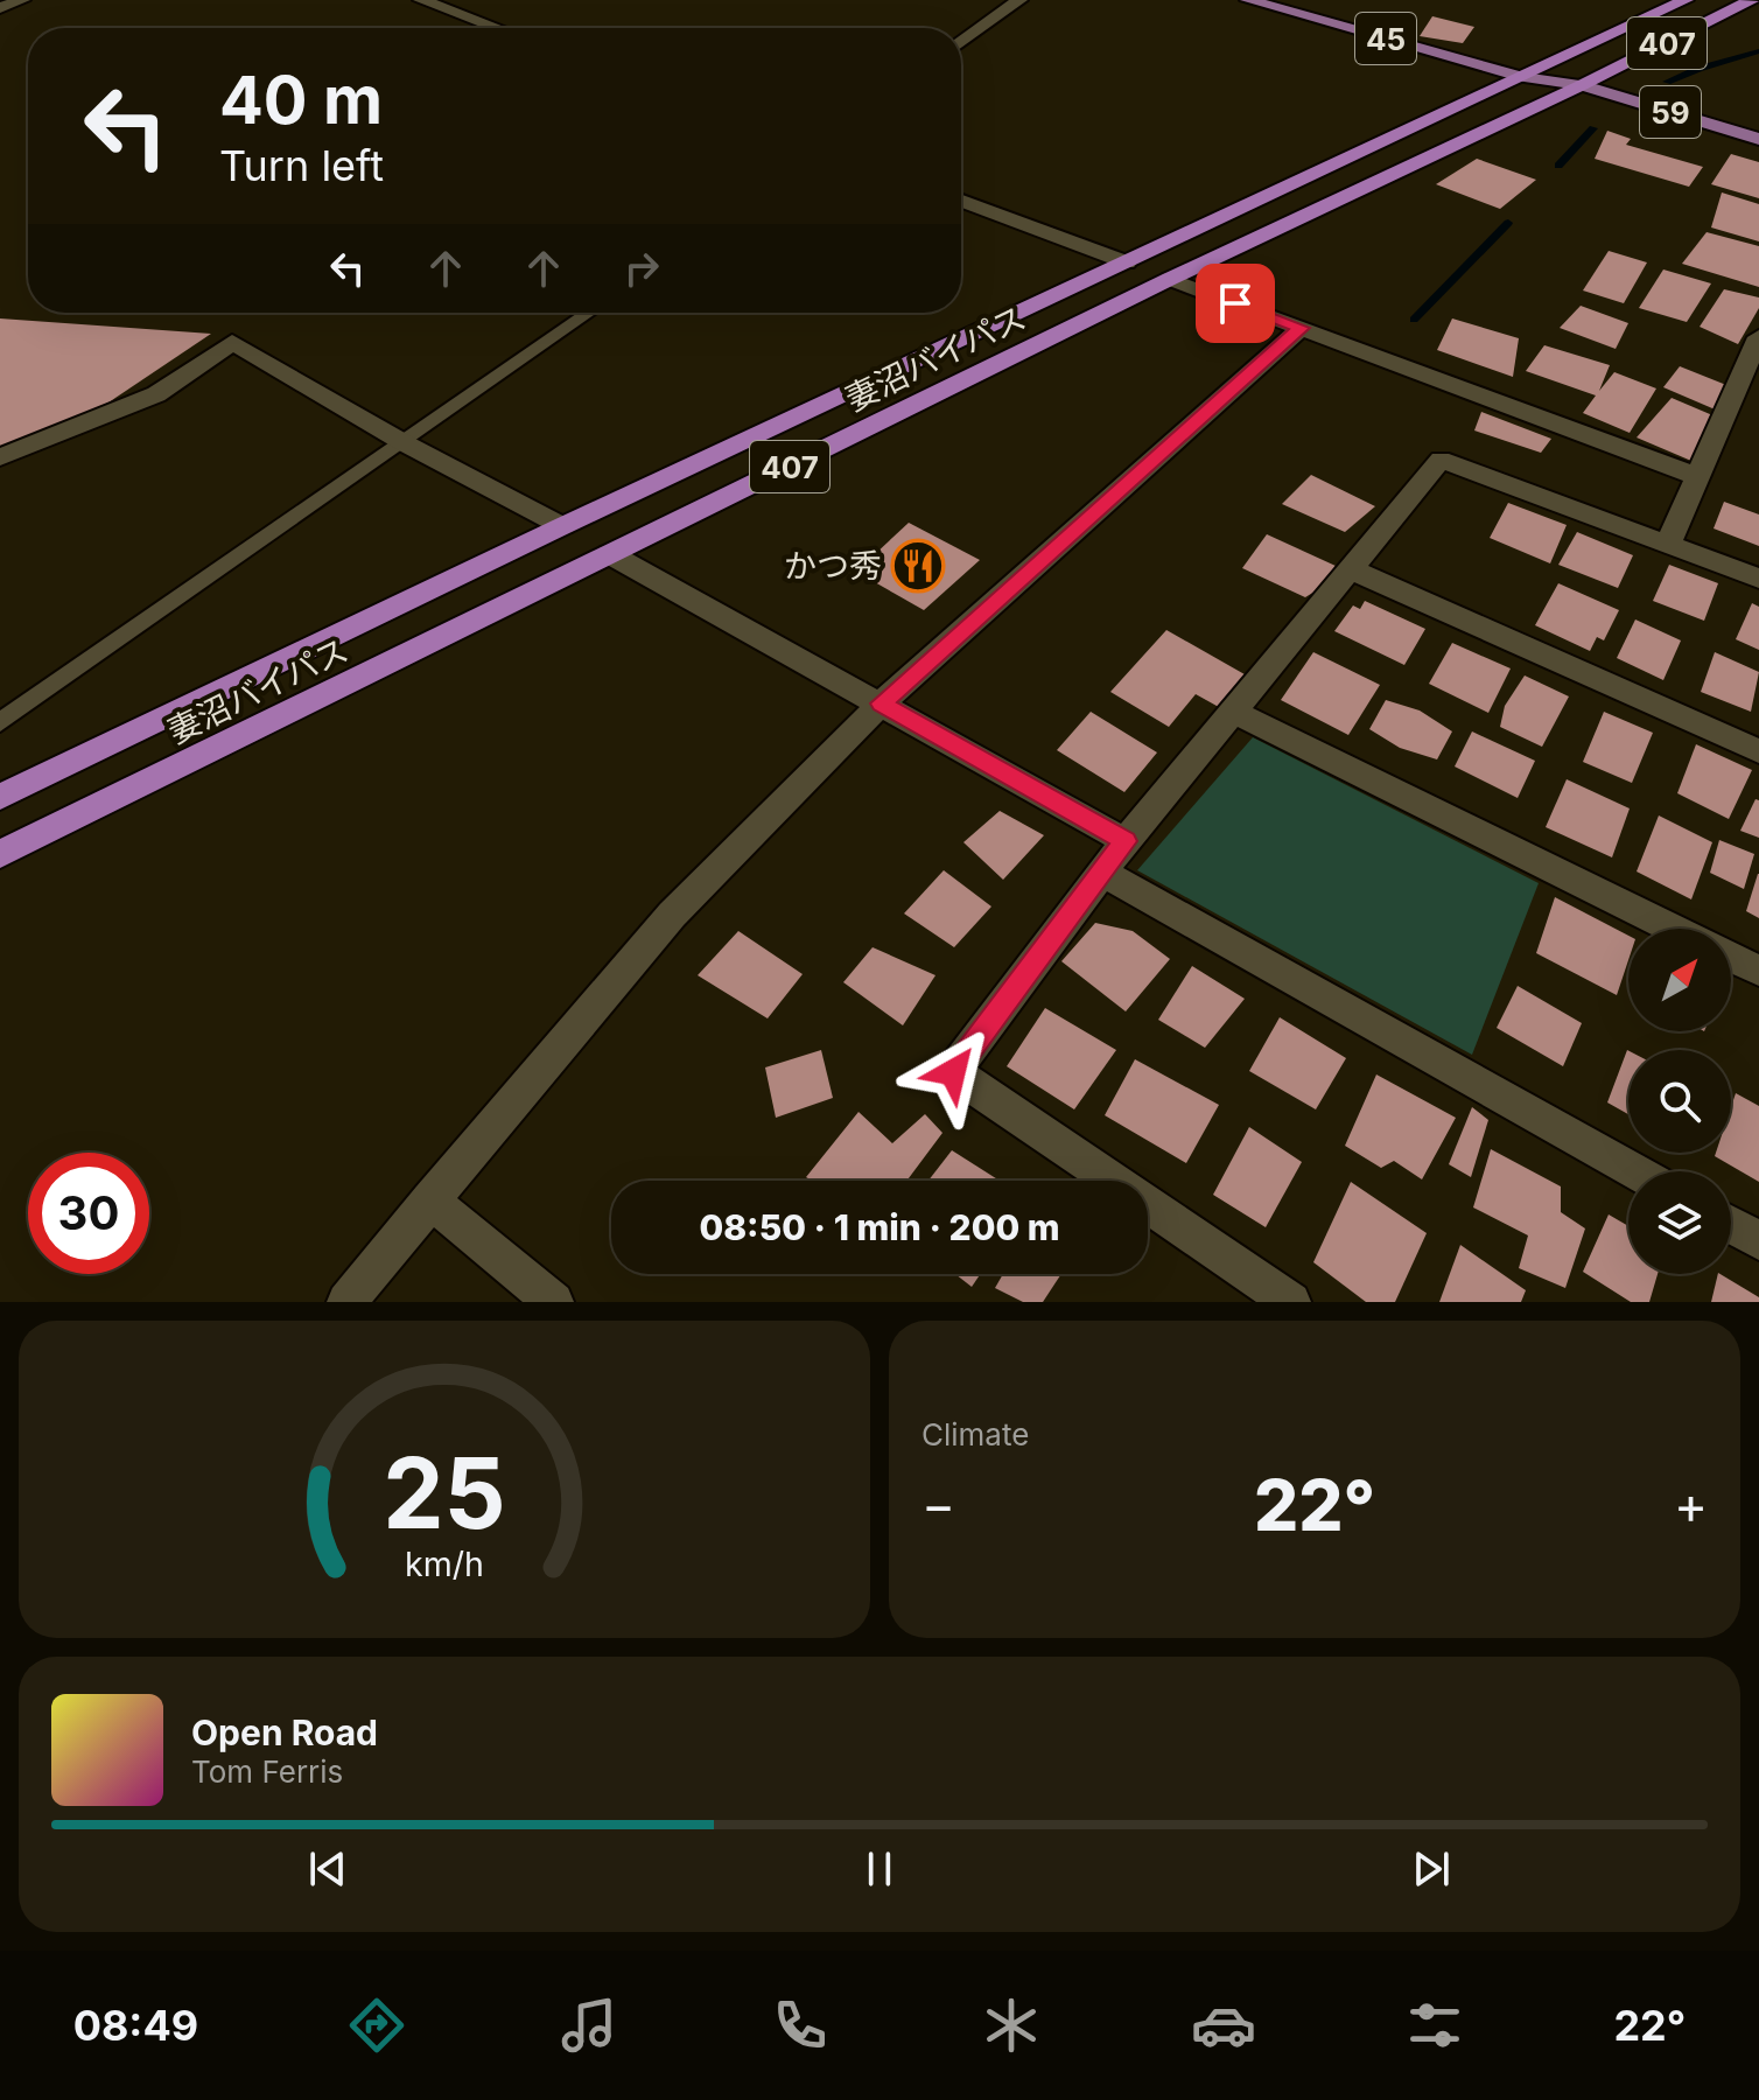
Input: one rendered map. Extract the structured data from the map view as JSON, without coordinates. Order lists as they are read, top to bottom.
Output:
{
  "streets": {
    "highway": ["407", "妻沼バイパス"],
    "main road": ["45", "59"]
  },
  "crossings": [
    ["45", "59"],
    ["45", "妻沼バイパス"],
    ["59", "妻沼バイパス"]
  ],
  "places": {
    "restaurant": ["かつ秀"]
  },
  "north": "top right",
  "page": {
    "turn": ["40 m", "Turn left"],
    "limit": "30",
    "trip": "08:50 · 1 min · 200 m",
    "tile": "Climate",
    "heat": ["−", "22°", "+"],
    "song": ["Open Road", "Tom Ferris"],
    "tabs": ["08:49", "22°"],
    "gauge": ["25", "km/h"]
  }
}
